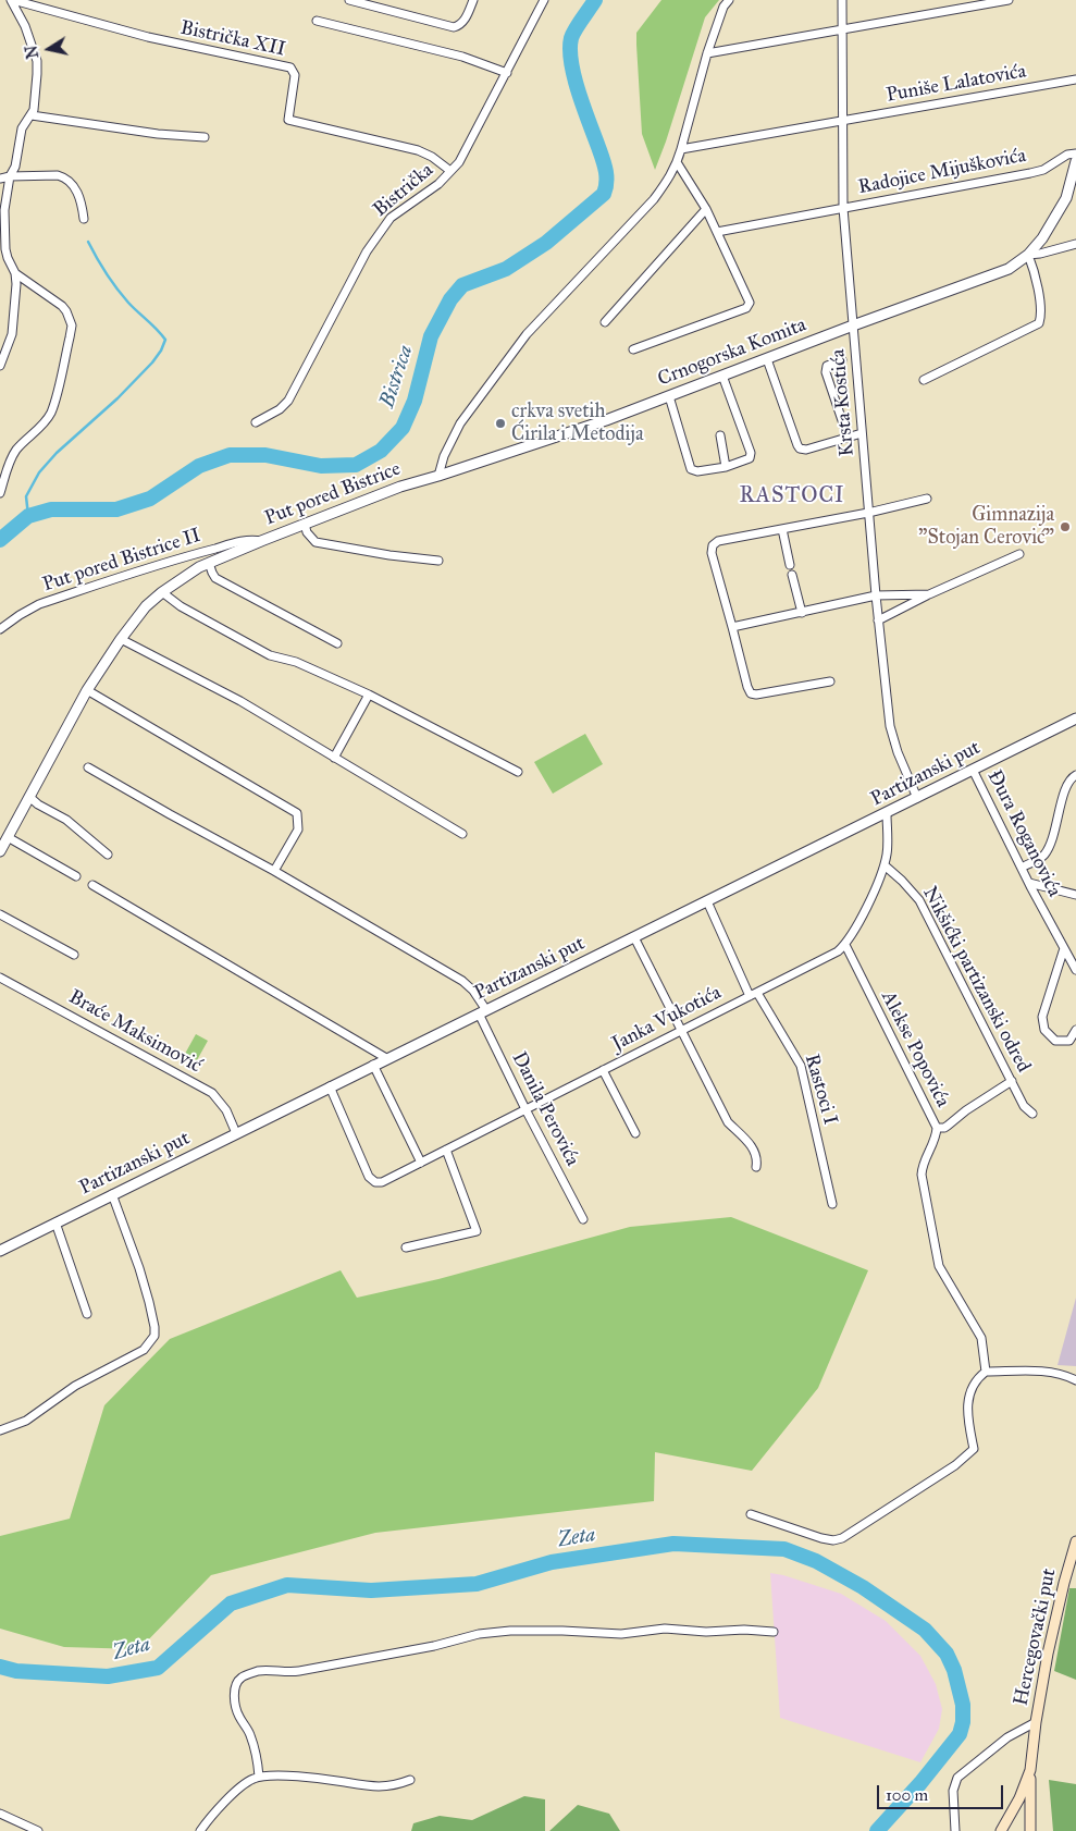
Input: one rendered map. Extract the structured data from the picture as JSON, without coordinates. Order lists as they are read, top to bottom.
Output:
{
  "streets": {
    "main road": ["Hercegovački put"],
    "street": [
      "Bistrička XII",
      "Puniše Lalatovića",
      "Radojice Mijuškovića",
      "Bistrička",
      "Crnogorska Komita",
      "Krsta Kostića",
      "Put pored Bistrice",
      "Put pored Bistrice II",
      "Partizanski put",
      "Đura Roganovića",
      "Nikšićki partizanski odred",
      "Janka Vukotića",
      "Braće Maksimović",
      "Alekse Popovića",
      "Rastoci I",
      "Danila Perovića"
    ]
  },
  "crossings": [
    ["Bistrička XII", "Bistrička"],
    ["Puniše Lalatovića", "Krsta Kostića"],
    ["Radojice Mijuškovića", "Krsta Kostića"],
    ["Crnogorska Komita", "Krsta Kostića"],
    ["Crnogorska Komita", "Put pored Bistrice"],
    ["Krsta Kostića", "Partizanski put"],
    ["Put pored Bistrice", "Put pored Bistrice II"],
    ["Partizanski put", "Đura Roganovića"],
    ["Partizanski put", "Janka Vukotića"],
    ["Partizanski put", "Braće Maksimović"],
    ["Partizanski put", "Danila Perovića"],
    ["Nikšićki partizanski odred", "Janka Vukotića"],
    ["Janka Vukotića", "Alekse Popovića"],
    ["Janka Vukotića", "Rastoci I"],
    ["Janka Vukotića", "Danila Perovića"]
  ],
  "districts": ["RASTOCI"],
  "water": ["Bistrica", "Zeta"],
  "places": ["crkva svetih Ćirila i Metodija", "Gimnazija \"Stojan Cerović\""],
  "scale_bar": "100 m",
  "north": "left"
}
